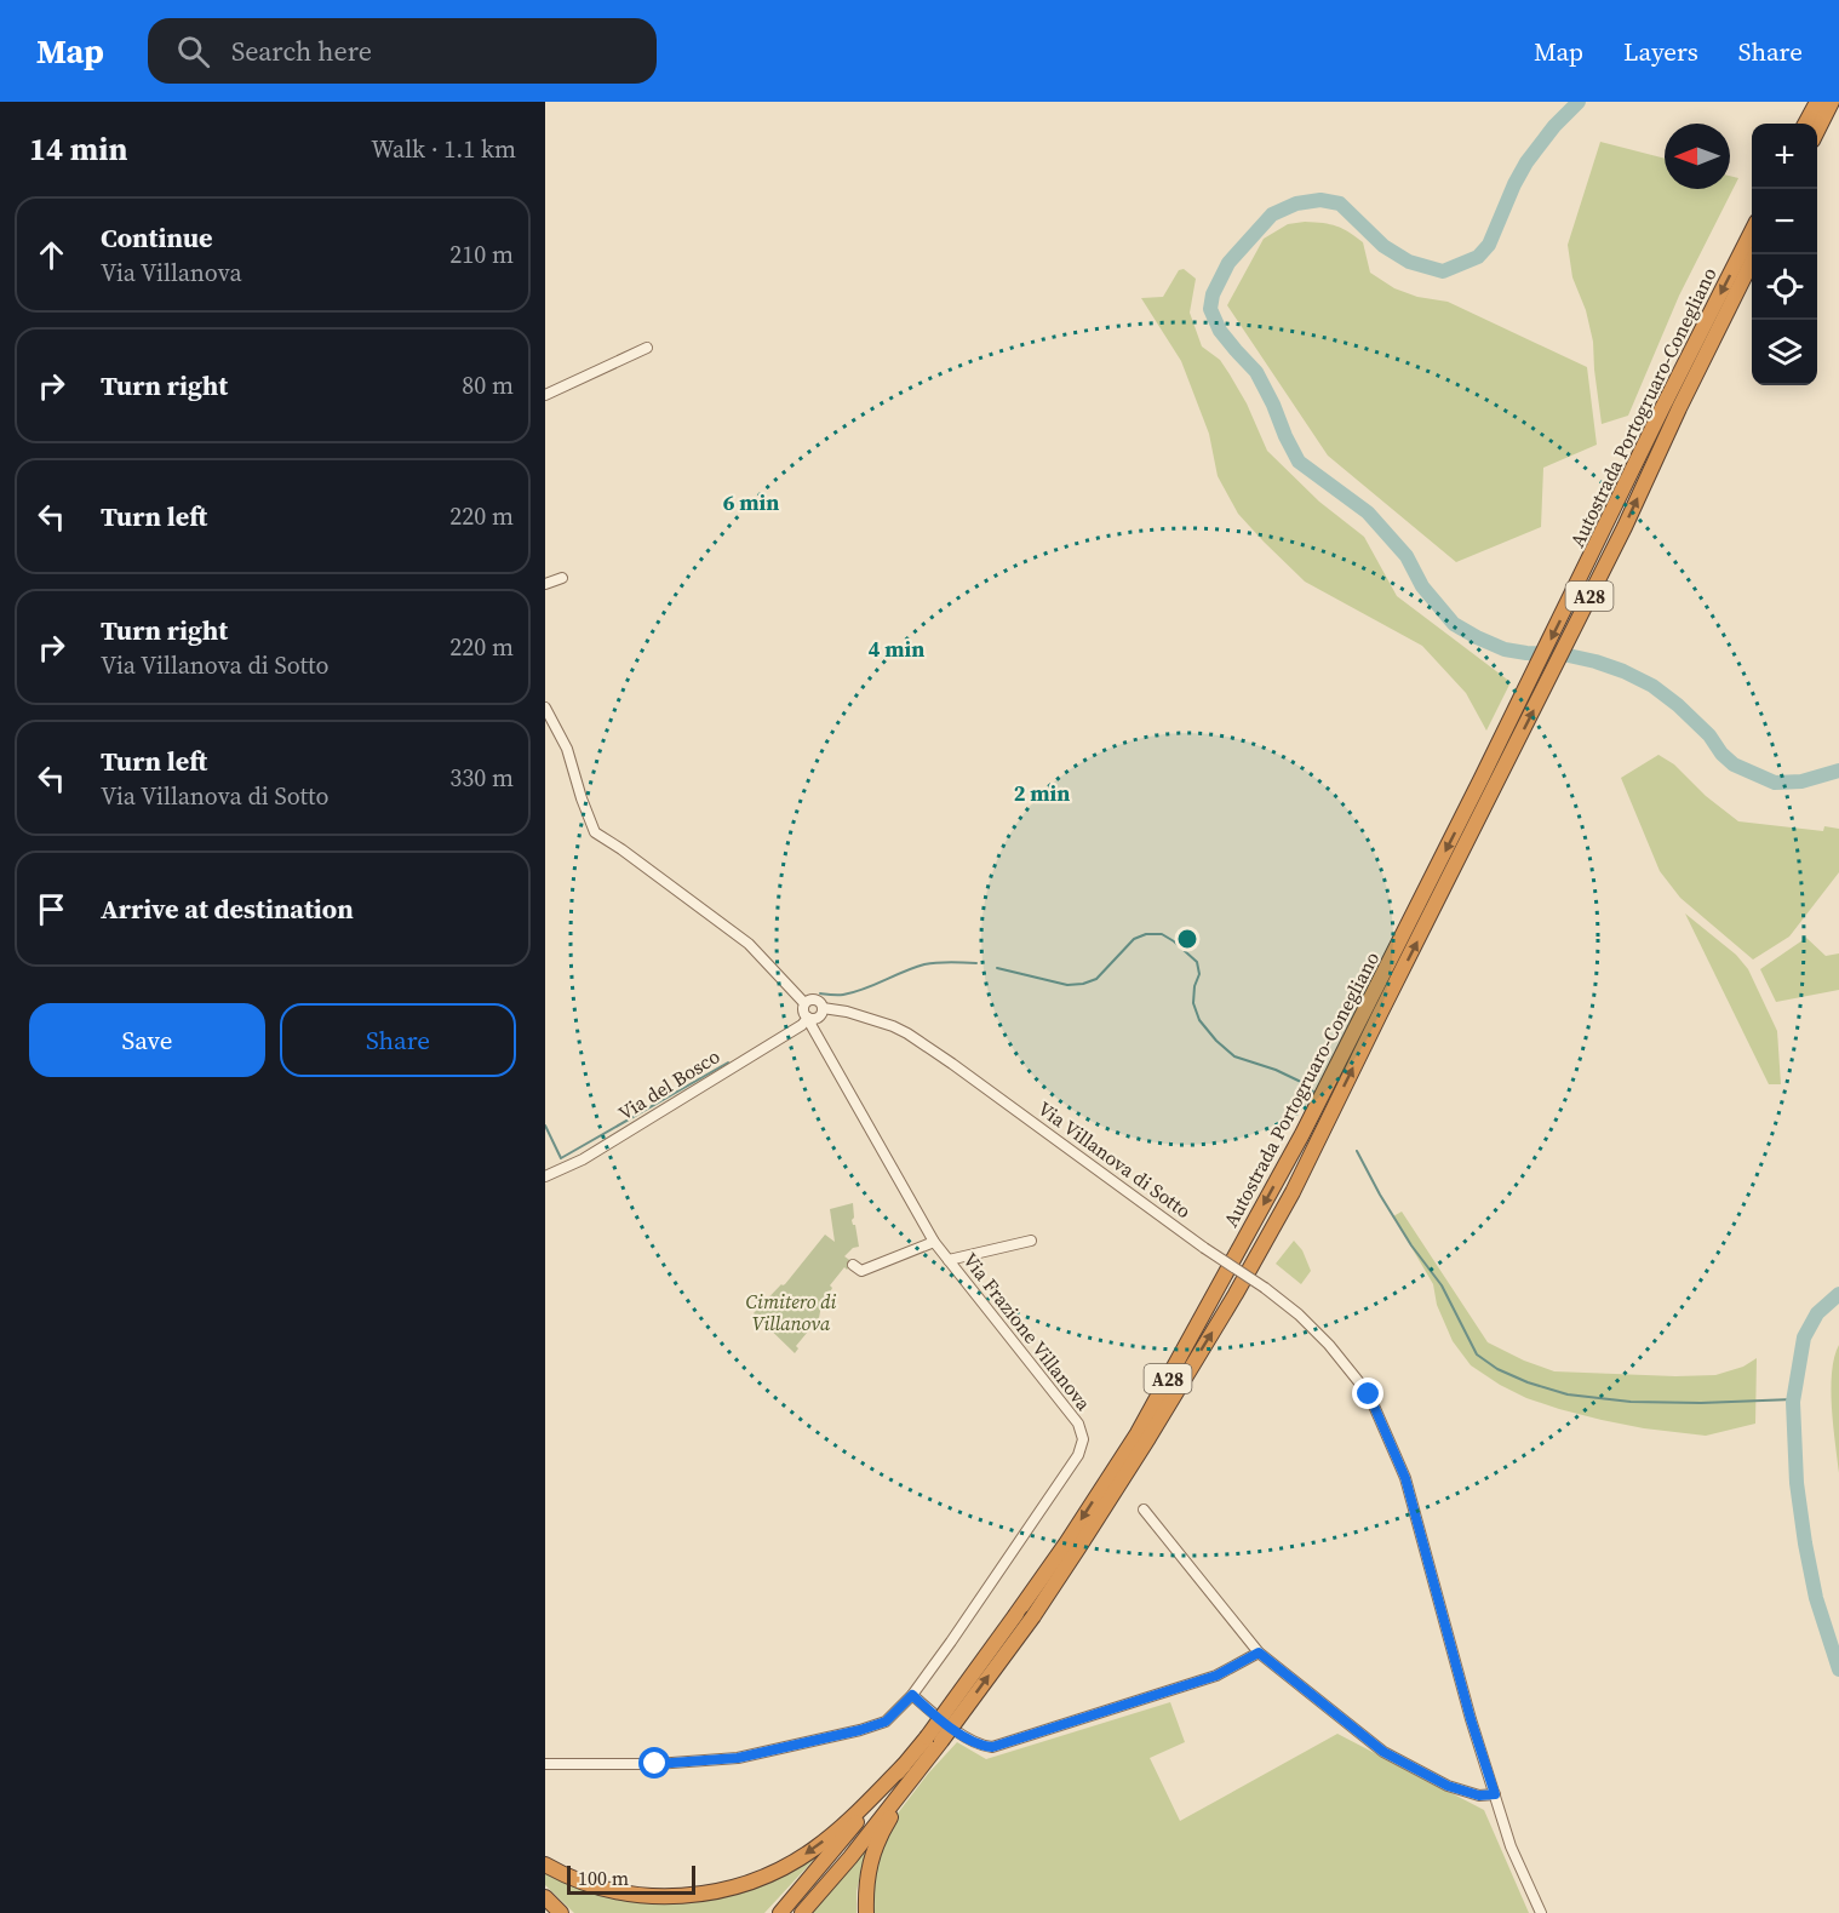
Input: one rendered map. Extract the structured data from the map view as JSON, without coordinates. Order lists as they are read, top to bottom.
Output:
{
  "streets": {
    "highway": ["Autostrada Portogruaro-Conegliano", "A28"],
    "street": ["Via del Bosco", "Via Villanova di Sotto", "Via Frazione Villanova"]
  },
  "crossings": [
    ["Via del Bosco", "Via Villanova di Sotto"],
    ["Via del Bosco", "Via Frazione Villanova"],
    ["Via Villanova di Sotto", "Via Frazione Villanova"]
  ],
  "parks": ["Cimitero di Villanova"],
  "scale_bar": "100 m",
  "north": "left",
  "page": {
    "header": "Map",
    "search": "Search here",
    "nav": ["Map", "Layers", "Share"],
    "heading": ["14 min", "Walk · 1.1 km"],
    "map_buttons": ["+", "−"],
    "list": [
      ["Continue", "Via Villanova", "210 m"],
      ["Turn right", "80 m"],
      ["Turn left", "220 m"],
      ["Turn right", "Via Villanova di Sotto", "220 m"],
      ["Turn left", "Via Villanova di Sotto", "330 m"],
      "Arrive at destination"
    ],
    "buttons": ["Save", "Share"],
    "scale": "100 m"
  },
  "rings": ["6 min", "4 min", "2 min"]
}
